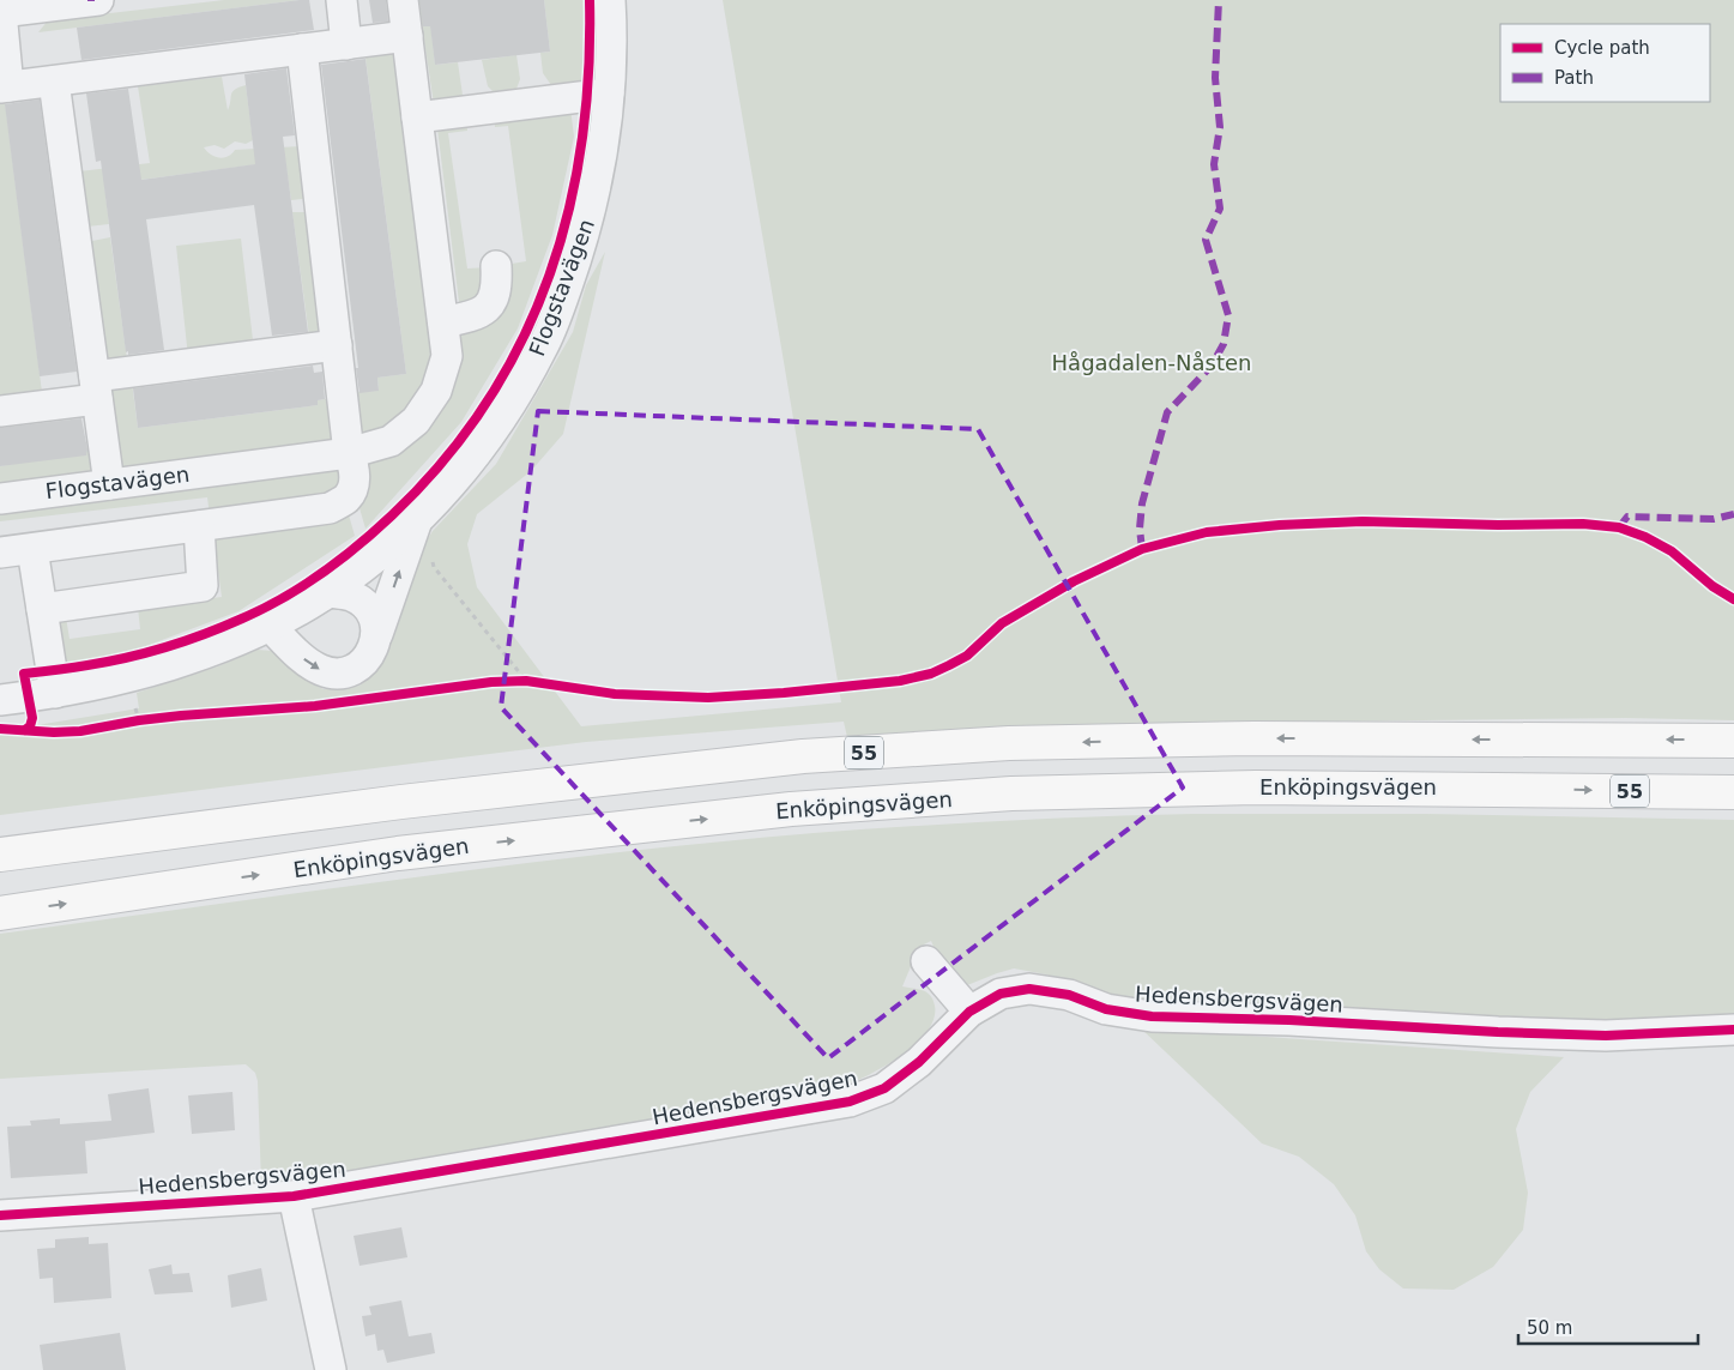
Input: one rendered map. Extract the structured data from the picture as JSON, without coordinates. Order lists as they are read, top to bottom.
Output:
{
  "streets": {
    "main road": ["55", "Enköpingsvägen"],
    "street": ["Flogstavägen", "Hedensbergsvägen"]
  },
  "parks": ["Hågadalen-Nåsten"],
  "legend": ["Cycle path", "Path"],
  "scale_bar": "50 m"
}
